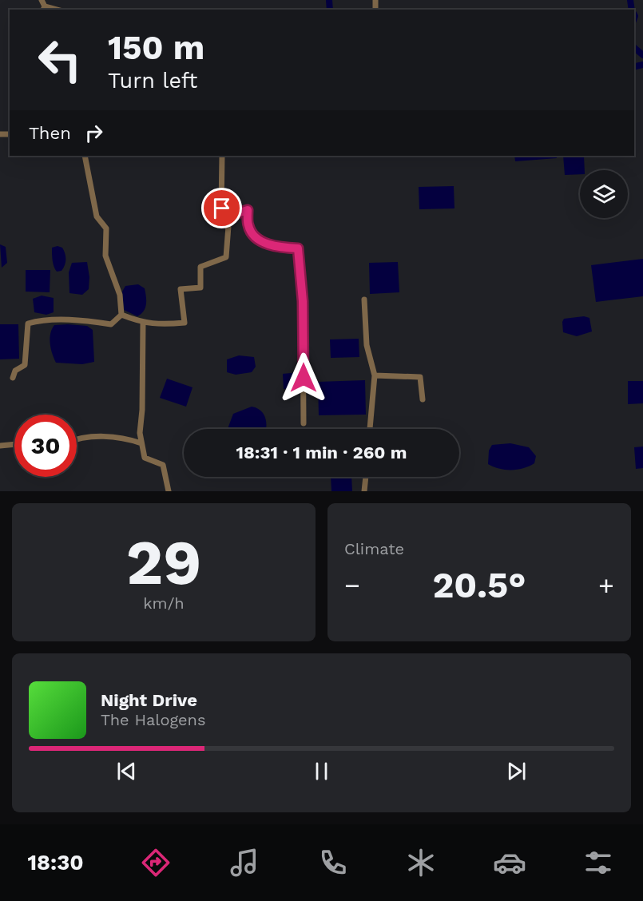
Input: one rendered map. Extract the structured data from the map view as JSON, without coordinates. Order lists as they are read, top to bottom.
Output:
{
  "page": {
    "turn": ["150 m", "Turn left"],
    "then": "Then",
    "limit": "30",
    "trip": "18:31 · 1 min · 260 m",
    "tile": [
      ["29", "km/h"],
      "Climate"
    ],
    "heat": ["−", "20.5°", "+"],
    "song": ["Night Drive", "The Halogens"],
    "tabs": "18:30"
  }
}
